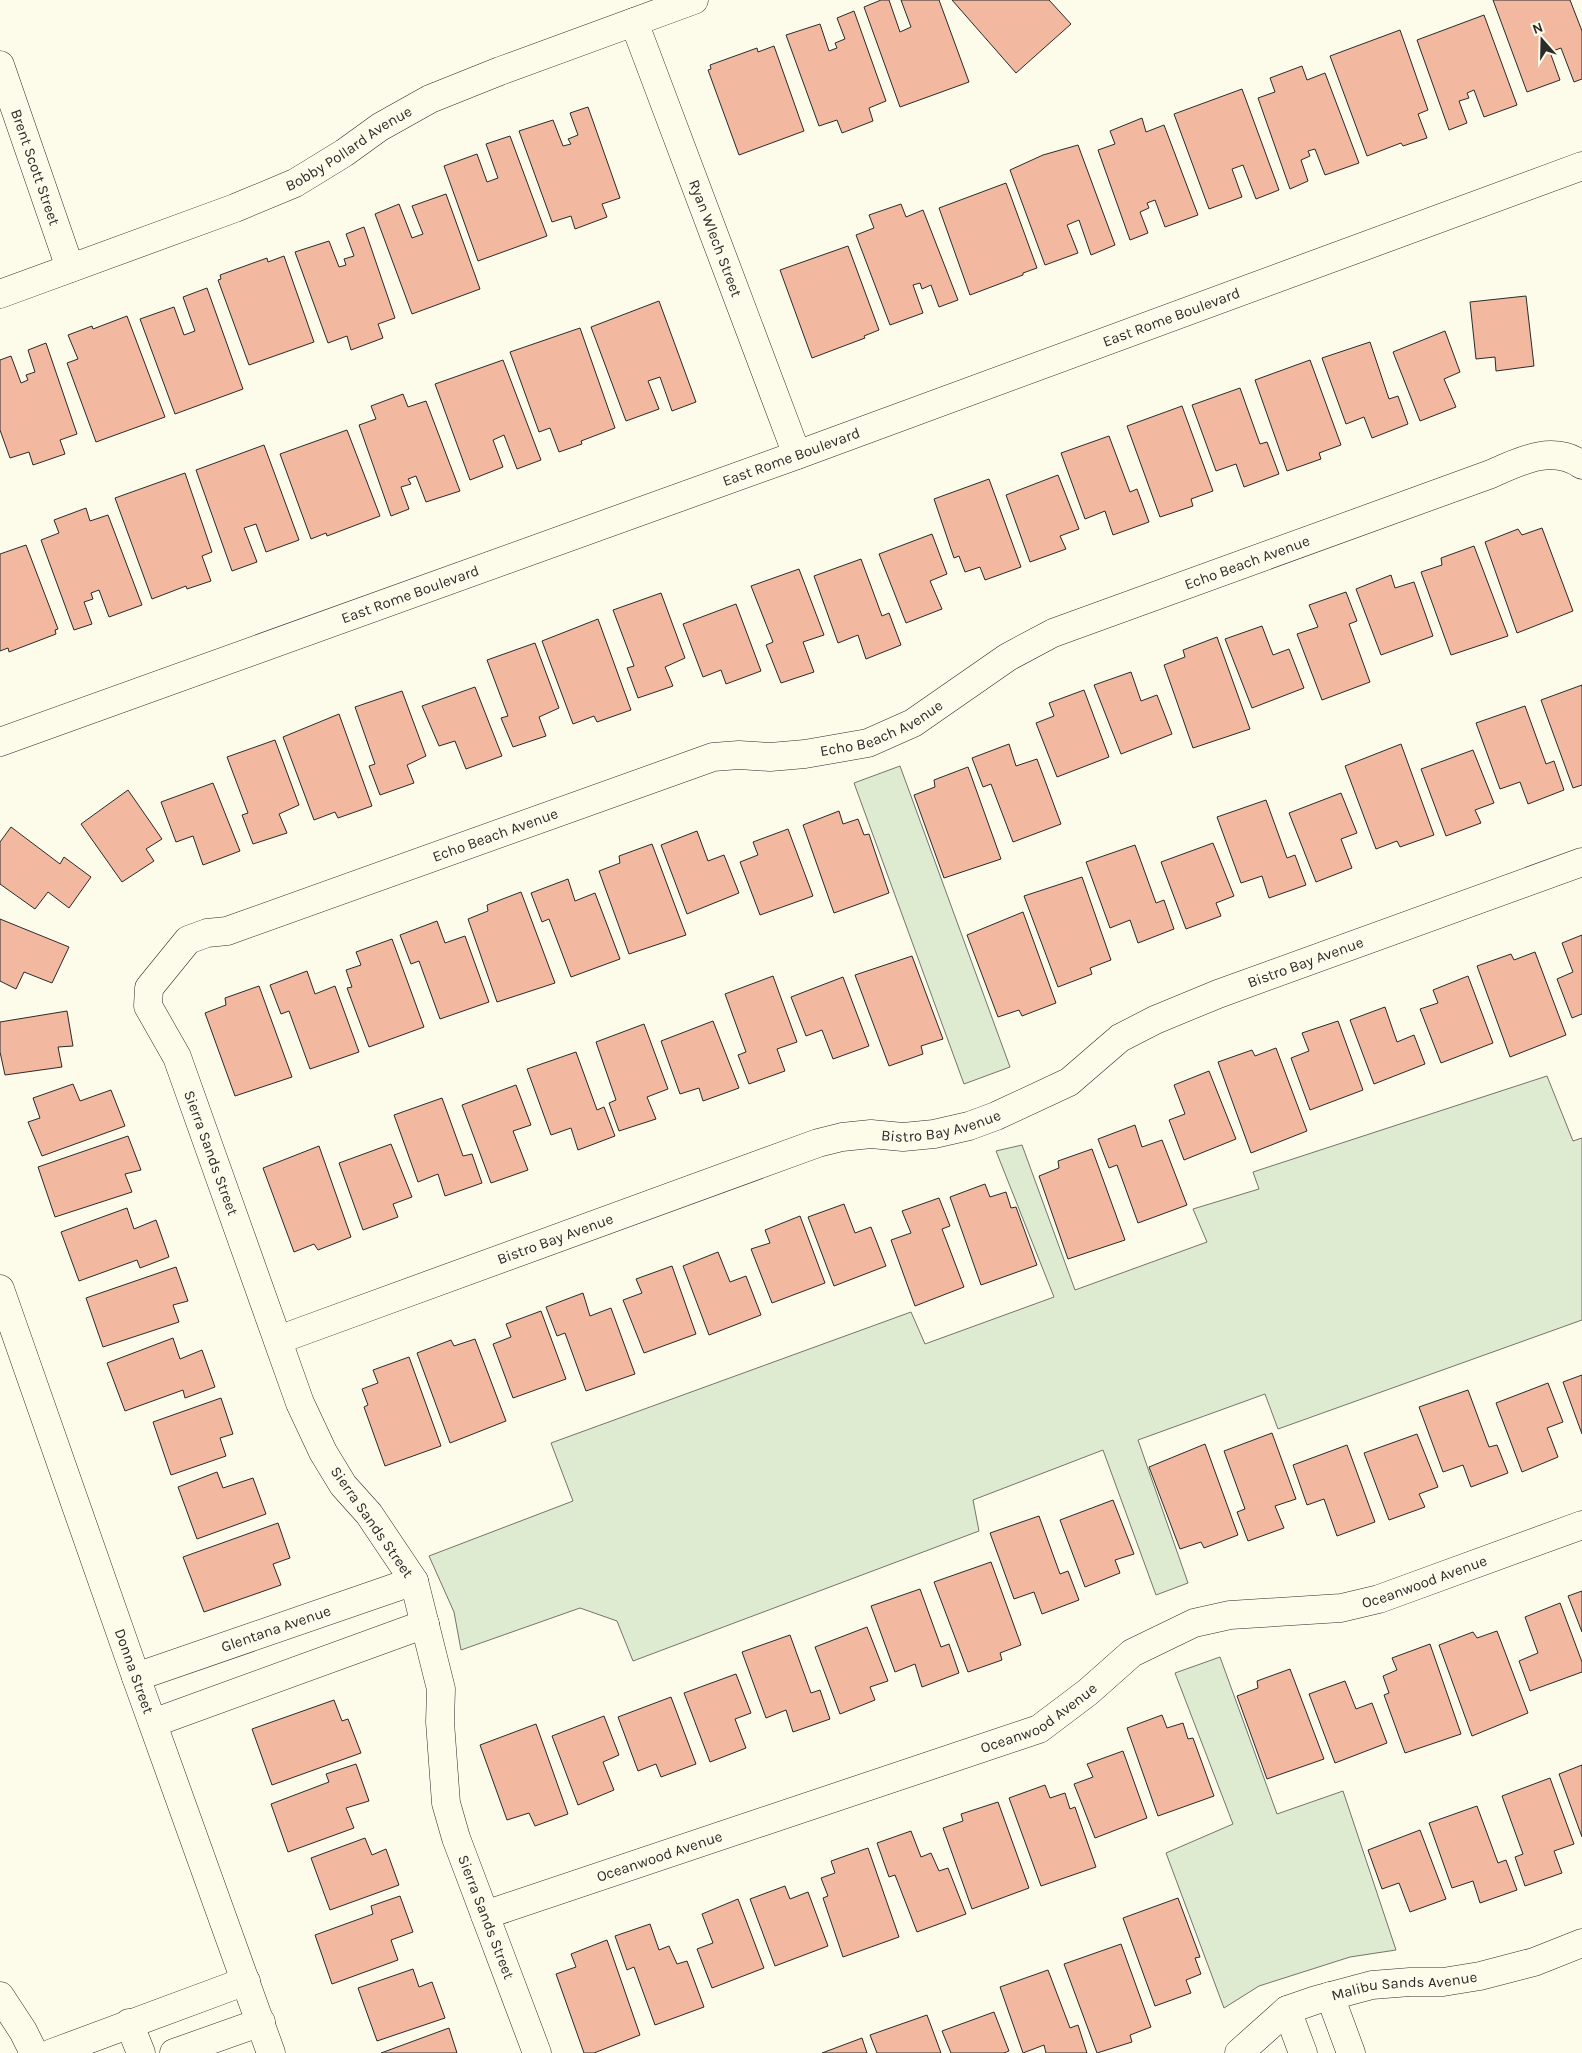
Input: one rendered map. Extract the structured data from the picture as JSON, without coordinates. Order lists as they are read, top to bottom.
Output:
{
  "streets": {
    "street": [
      "Bobby Pollard Avenue",
      "Brent Scott Street",
      "Ryan Wlech Street",
      "East Rome Boulevard",
      "Echo Beach Avenue",
      "Bistro Bay Avenue",
      "Sierra Sands Street",
      "Oceanwood Avenue",
      "Glentana Avenue",
      "Donna Street",
      "Malibu Sands Avenue"
    ]
  },
  "crossings": [
    ["Bobby Pollard Avenue", "Brent Scott Street"],
    ["Bobby Pollard Avenue", "Ryan Wlech Street"],
    ["Ryan Wlech Street", "East Rome Boulevard"],
    ["Echo Beach Avenue", "Sierra Sands Street"],
    ["Bistro Bay Avenue", "Sierra Sands Street"],
    ["Sierra Sands Street", "Oceanwood Avenue"],
    ["Sierra Sands Street", "Glentana Avenue"],
    ["Glentana Avenue", "Donna Street"]
  ],
  "north": "top"
}
